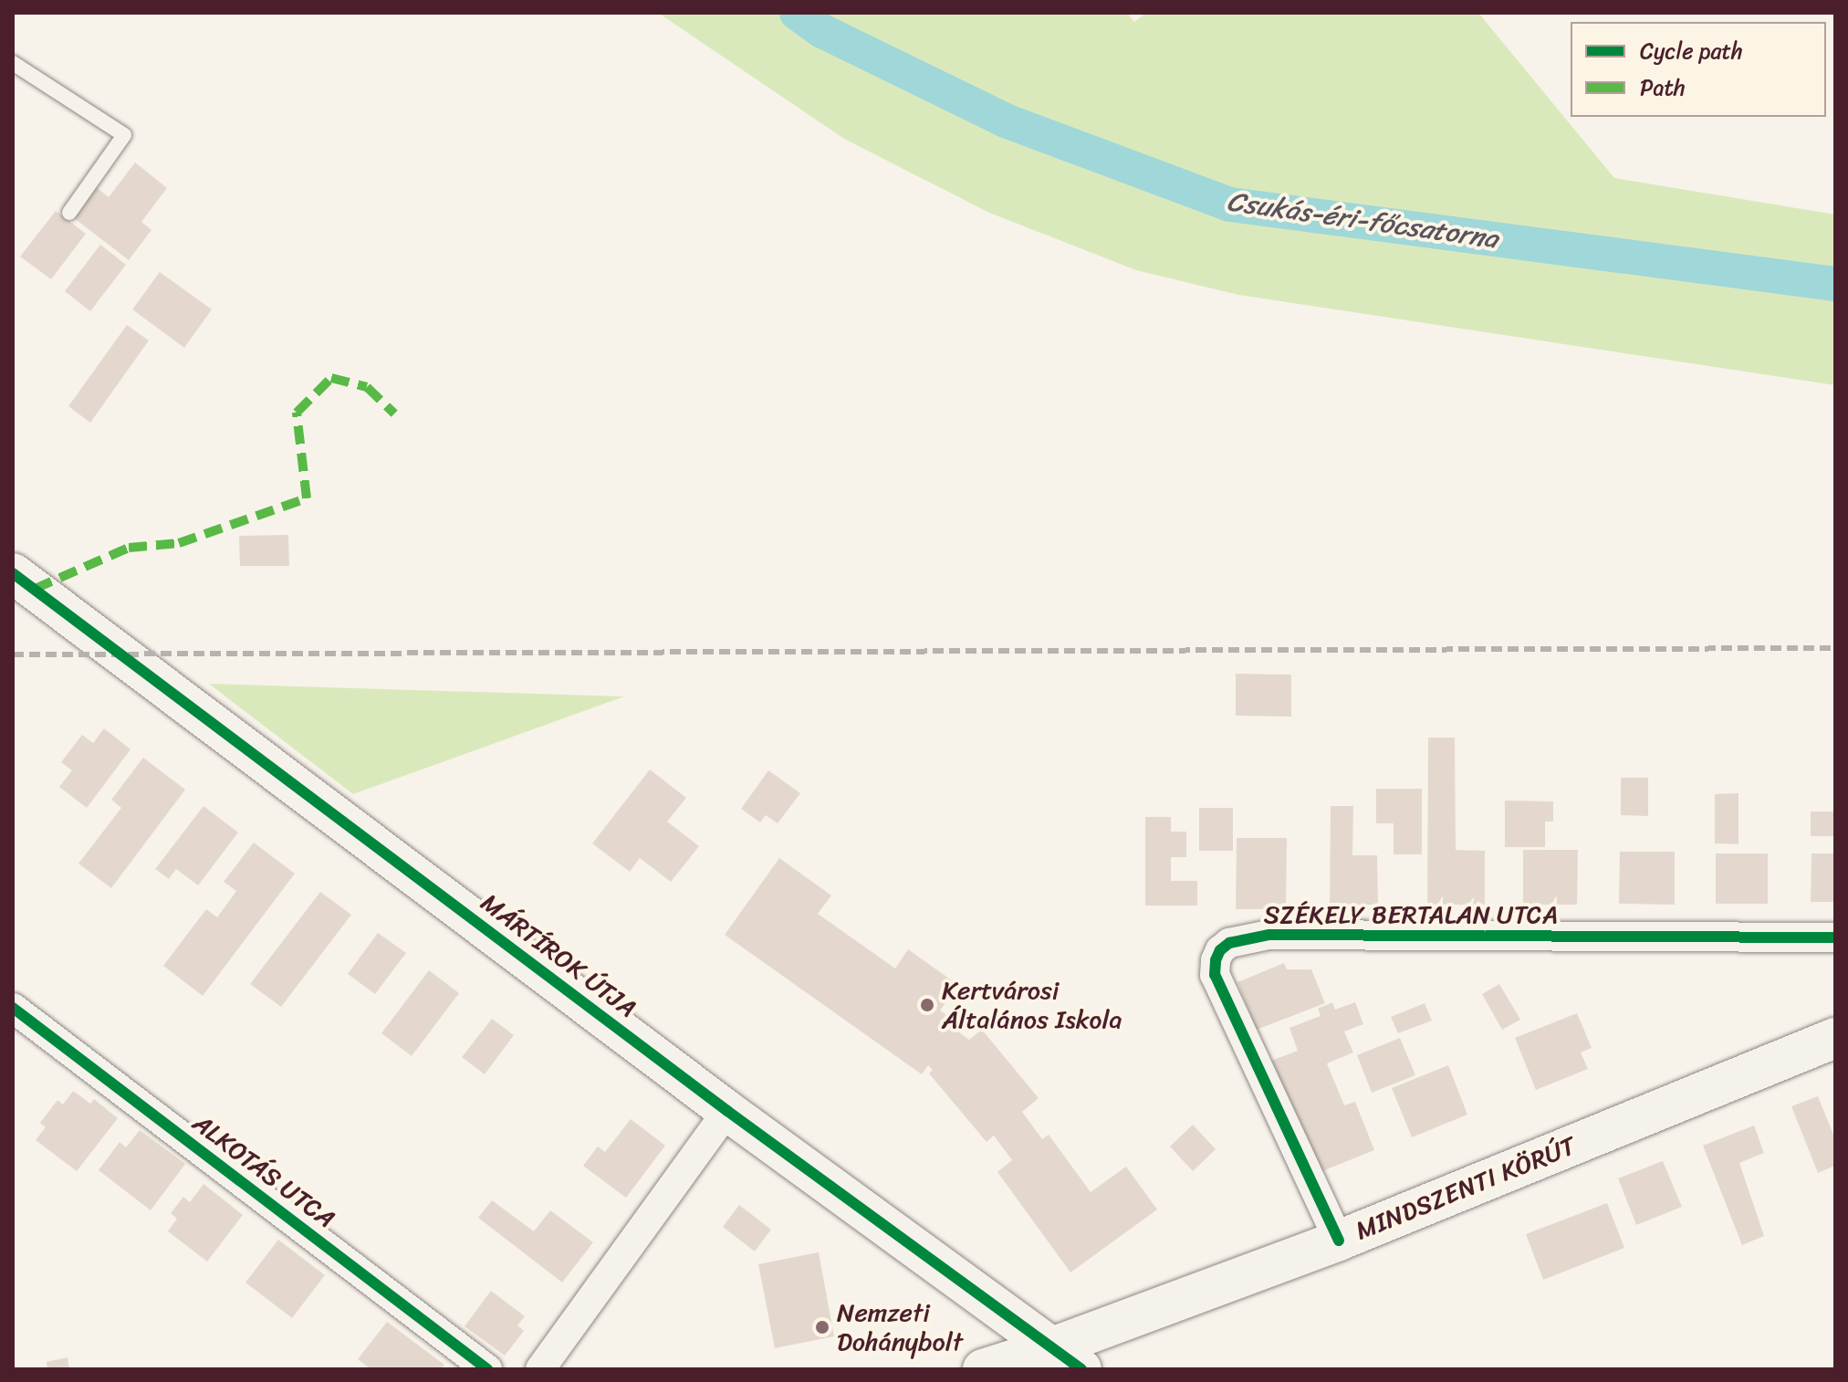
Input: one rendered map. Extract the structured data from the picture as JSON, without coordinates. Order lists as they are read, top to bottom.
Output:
{
  "streets": {
    "street": [
      "SZÉKELY BERTALAN UTCA",
      "MÁRTÍROK ÚTJA",
      "ALKOTÁS UTCA",
      "MINDSZENTI KÖRÚT"
    ]
  },
  "crossings": [
    ["SZÉKELY BERTALAN UTCA", "MINDSZENTI KÖRÚT"],
    ["MÁRTÍROK ÚTJA", "MINDSZENTI KÖRÚT"]
  ],
  "water": ["Csukás-éri-főcsatorna"],
  "places": ["Kertvárosi Általános Iskola", "Nemzeti Dohánybolt"],
  "legend": ["Cycle path", "Path"]
}
